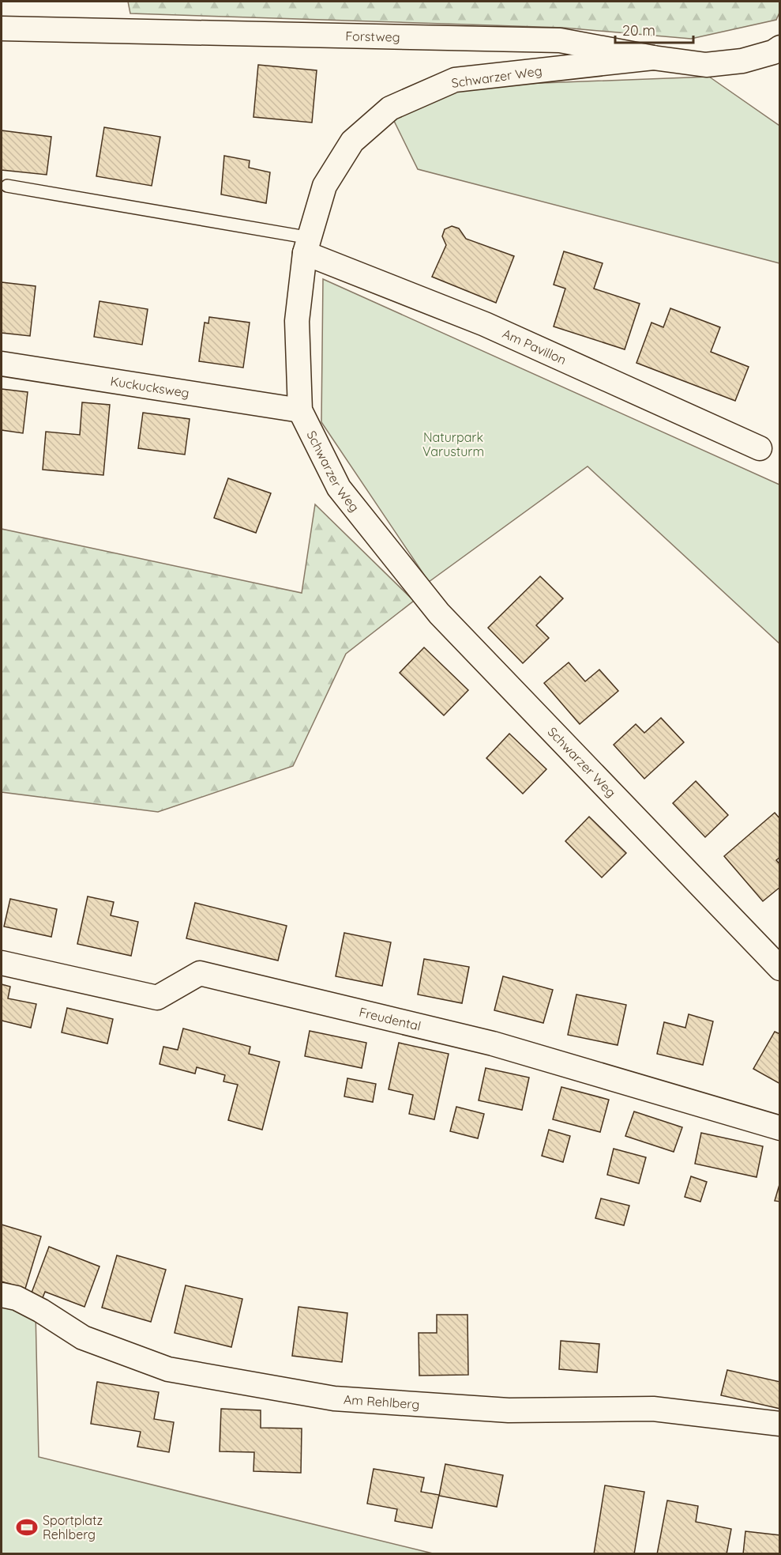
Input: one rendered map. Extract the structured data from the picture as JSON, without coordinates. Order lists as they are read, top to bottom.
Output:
{
  "streets": {
    "street": [
      "Forstweg",
      "Schwarzer Weg",
      "Am Pavillon",
      "Kuckucksweg",
      "Freudental",
      "Am Rehlberg"
    ]
  },
  "crossings": [
    ["Forstweg", "Schwarzer Weg"],
    ["Schwarzer Weg", "Am Pavillon"],
    ["Schwarzer Weg", "Kuckucksweg"]
  ],
  "parks": ["Naturpark Varusturm"],
  "places": {
    "sports": ["Sportplatz Rehlberg"]
  },
  "scale_bar": "20 m"
}
